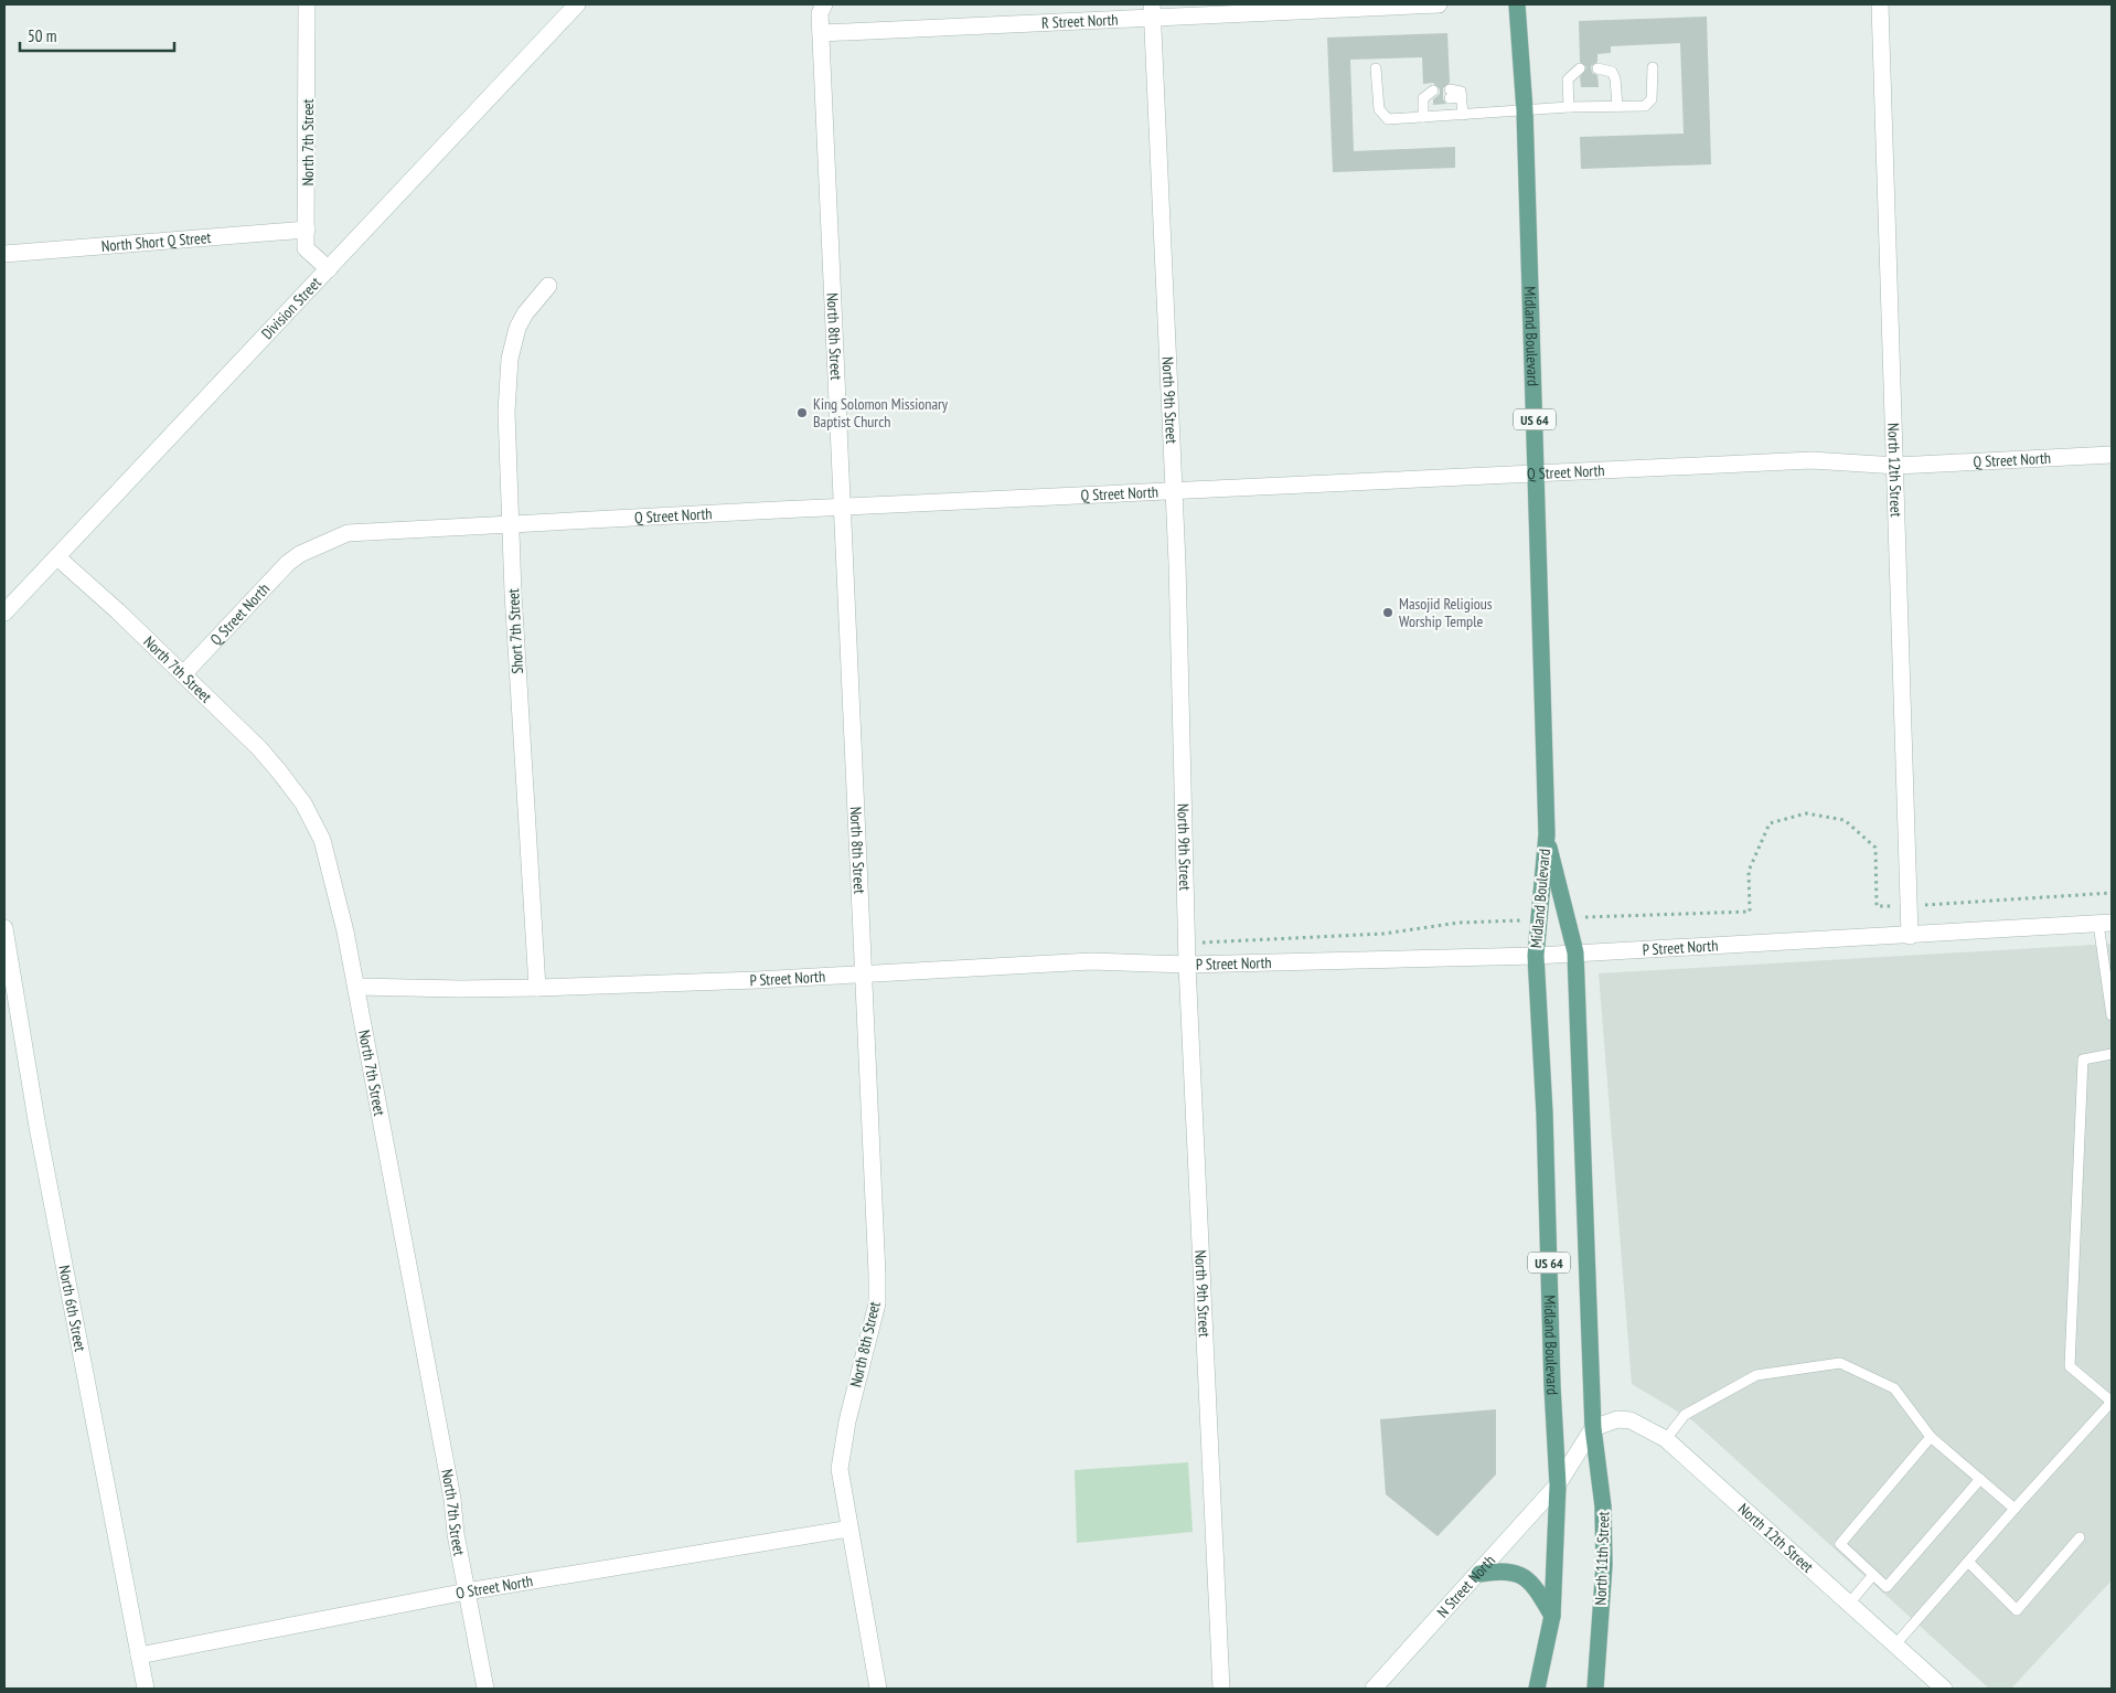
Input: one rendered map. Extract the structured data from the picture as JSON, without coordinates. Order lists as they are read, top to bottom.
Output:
{
  "streets": {
    "main road": ["Midland Boulevard", "US 64", "North 11th Street"],
    "street": [
      "R Street North",
      "North 7th Street",
      "North Short Q Street",
      "Division Street",
      "North 8th Street",
      "North 9th Street",
      "Q Street North",
      "North 12th Street",
      "Short 7th Street",
      "P Street North",
      "North 6th Street",
      "O Street North",
      "N Street North"
    ]
  },
  "crossings": [
    ["R Street North", "North 8th Street"],
    ["R Street North", "North 9th Street"],
    ["North 7th Street", "North Short Q Street"],
    ["North 7th Street", "Division Street"],
    ["North 7th Street", "Q Street North"],
    ["North 7th Street", "P Street North"],
    ["North 7th Street", "O Street North"],
    ["North 8th Street", "Q Street North"],
    ["North 8th Street", "P Street North"],
    ["North 8th Street", "O Street North"],
    ["Midland Boulevard", "Q Street North"],
    ["Midland Boulevard", "North 12th Street"],
    ["Midland Boulevard", "P Street North"],
    ["Midland Boulevard", "North 11th Street"],
    ["Midland Boulevard", "N Street North"],
    ["North 9th Street", "Q Street North"],
    ["North 9th Street", "P Street North"],
    ["Q Street North", "North 12th Street"],
    ["Q Street North", "Short 7th Street"],
    ["North 12th Street", "P Street North"],
    ["North 12th Street", "North 11th Street"],
    ["North 12th Street", "N Street North"],
    ["Short 7th Street", "P Street North"],
    ["North 6th Street", "O Street North"],
    ["North 11th Street", "N Street North"]
  ],
  "places": ["King Solomon Missionary Baptist Church", "Masojid Religious Worship Temple"],
  "scale_bar": "50 m"
}
